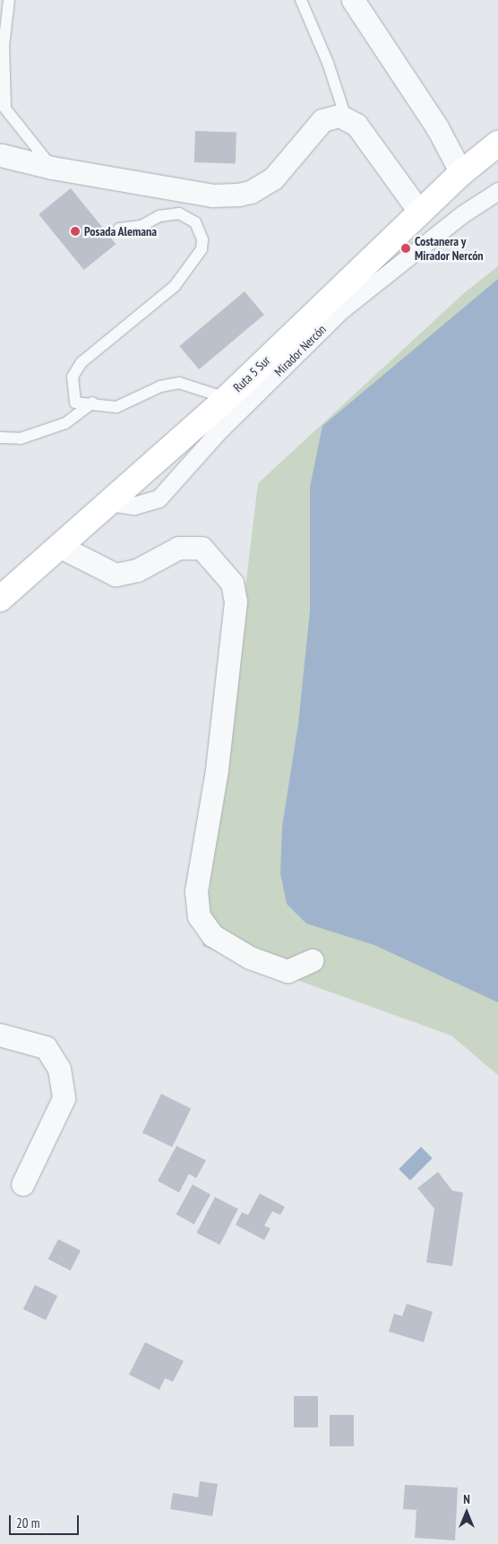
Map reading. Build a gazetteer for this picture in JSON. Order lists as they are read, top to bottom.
{
  "streets": {
    "highway": ["Ruta 5 Sur"],
    "street": ["Mirador Nercón"]
  },
  "crossings": [
    ["Mirador Nercón", "Ruta 5 Sur"]
  ],
  "places": ["Posada Alemana", "Costanera y Mirador Nercón"],
  "scale_bar": "20 m",
  "north": "top"
}
